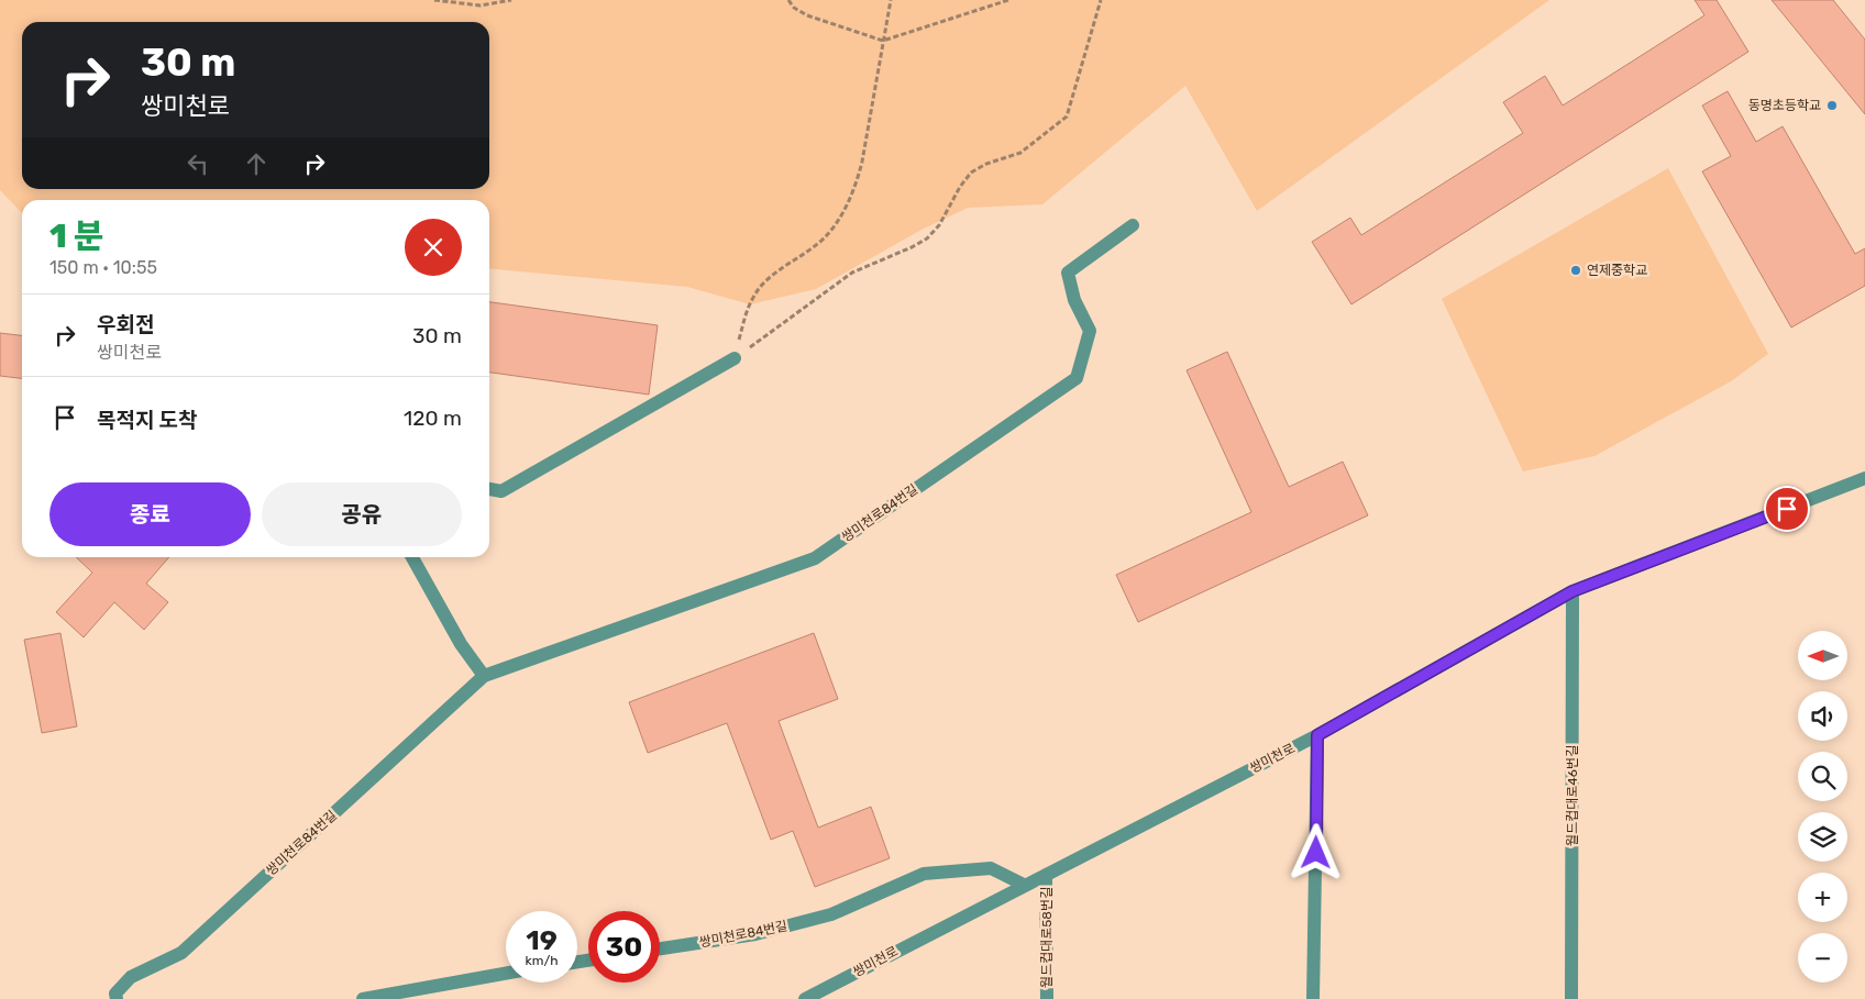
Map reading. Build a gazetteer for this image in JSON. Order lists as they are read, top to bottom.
{
  "streets": {
    "street": [
      "쌍미천로84번길",
      "쌍미천로",
      "월드컵대로46번길",
      "월드컵대로58번길"
    ]
  },
  "crossings": [
    ["쌍미천로84번길", "쌍미천로"],
    ["쌍미천로", "월드컵대로46번길"],
    ["쌍미천로", "월드컵대로58번길"]
  ],
  "places": ["동명초등학교", "연제중학교"],
  "north": "left",
  "page": {
    "turn": ["30 m", "쌍미천로"],
    "heading": ["1 분", "150 m · 10:55"],
    "list": [
      {
        "name": "우회전",
        "note": "쌍미천로",
        "value": "30 m"
      },
      {
        "name": "목적지 도착",
        "value": "120 m"
      }
    ],
    "buttons": ["종료", "공유"],
    "map_buttons": ["+", "−"],
    "speed": "19 km/h",
    "limit": "30"
  }
}
